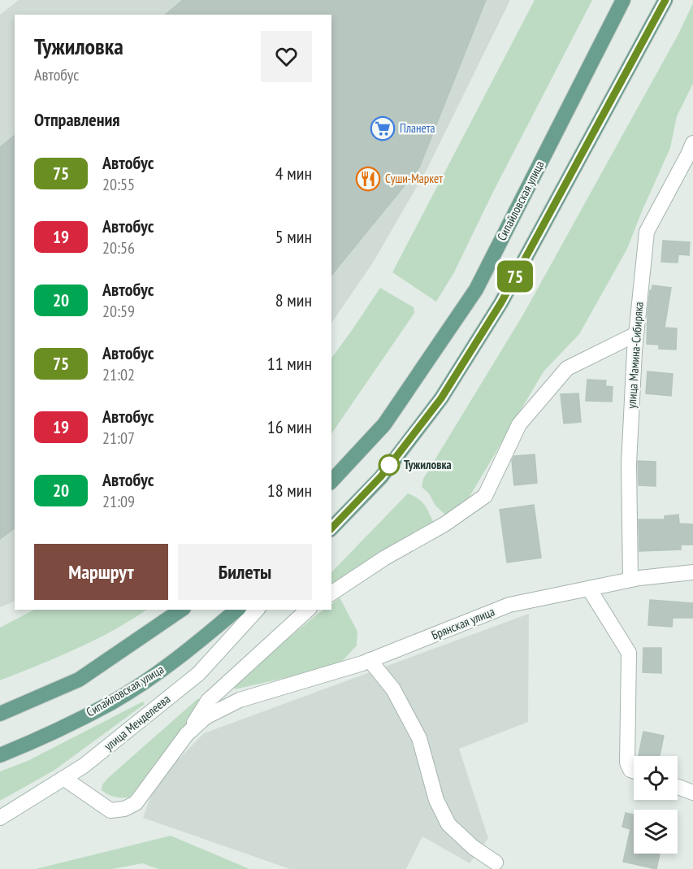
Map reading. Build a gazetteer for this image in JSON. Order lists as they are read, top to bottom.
{
  "streets": {
    "main road": ["Сипайловская улица"],
    "street": ["улица Мамина-Сибиряка", "Брянская улица", "улица Менделеева"]
  },
  "crossings": [
    ["улица Мамина-Сибиряка", "Брянская улица"]
  ],
  "places": {
    "supermarket": ["Планета"],
    "restaurant": ["Суши-Маркет"],
    "other": ["Тужиловка"]
  },
  "lines": ["bus line 75"],
  "page": {
    "on_map": "75",
    "heading": [
      ["Тужиловка", "Автобус"],
      "Отправления"
    ],
    "list": [
      {
        "mark": "75",
        "name": "Автобус",
        "note": "20:55",
        "value": "4 мин"
      },
      {
        "mark": "19",
        "name": "Автобус",
        "note": "20:56",
        "value": "5 мин"
      },
      {
        "mark": "20",
        "name": "Автобус",
        "note": "20:59",
        "value": "8 мин"
      },
      {
        "mark": "75",
        "name": "Автобус",
        "note": "21:02",
        "value": "11 мин"
      },
      {
        "mark": "19",
        "name": "Автобус",
        "note": "21:07",
        "value": "16 мин"
      },
      {
        "mark": "20",
        "name": "Автобус",
        "note": "21:09",
        "value": "18 мин"
      }
    ],
    "buttons": ["Маршрут", "Билеты"]
  }
}
